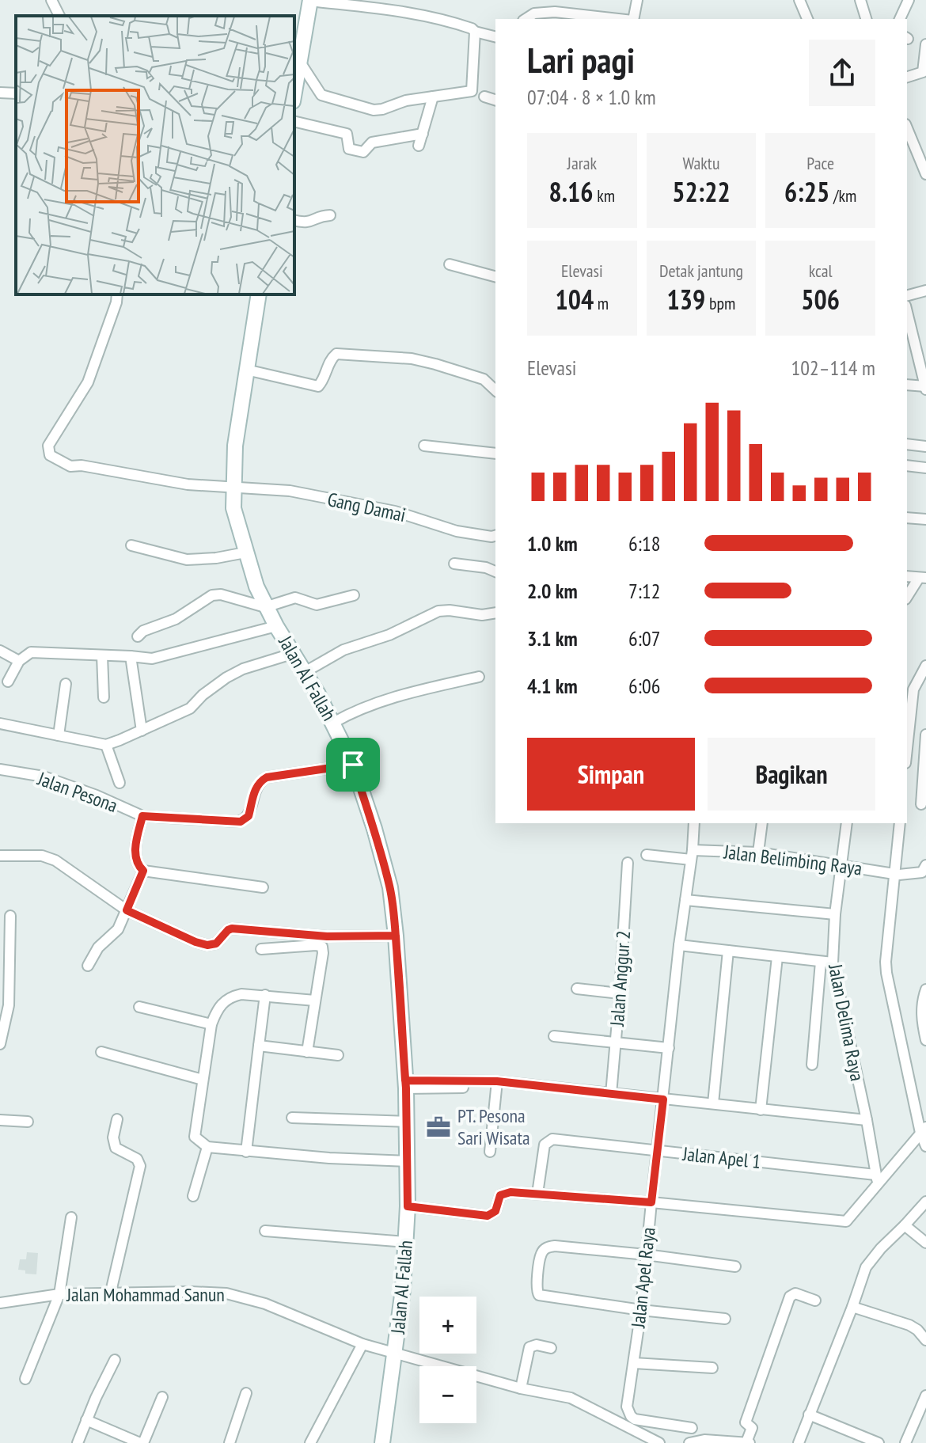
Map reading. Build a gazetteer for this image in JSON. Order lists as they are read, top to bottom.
{
  "streets": {
    "street": [
      "Gang Damai",
      "Jalan Al Fallah",
      "Jalan Pesona",
      "Jalan Belimbing Raya",
      "Jalan Anggur 2",
      "Jalan Delima Raya",
      "Jalan Apel 1",
      "Jalan Apel Raya",
      "Jalan Mohammad Sanun"
    ]
  },
  "crossings": [
    ["Gang Damai", "Jalan Al Fallah"],
    ["Jalan Al Fallah", "Jalan Pesona"],
    ["Jalan Al Fallah", "Jalan Mohammad Sanun"],
    ["Jalan Belimbing Raya", "Jalan Delima Raya"],
    ["Jalan Belimbing Raya", "Jalan Apel Raya"],
    ["Jalan Delima Raya", "Jalan Apel 1"],
    ["Jalan Apel 1", "Jalan Apel Raya"]
  ],
  "places": {
    "office": ["PT. Pesona Sari Wisata"]
  },
  "page": {
    "heading": ["Lari pagi", "07:04 · 8 × 1.0 km"],
    "stats": [
      ["Jarak", "8.16 km"],
      ["Waktu", "52:22"],
      ["Pace", "6:25 /km"],
      ["Elevasi", "104 m"],
      ["Detak jantung", "139 bpm"],
      ["kcal", "506"]
    ],
    "chart": ["Elevasi", "102–114 m"],
    "list": [
      {
        "name": "1.0 km",
        "note": "6:18"
      },
      {
        "name": "2.0 km",
        "note": "7:12"
      },
      {
        "name": "3.1 km",
        "note": "6:07"
      },
      {
        "name": "4.1 km",
        "note": "6:06"
      }
    ],
    "buttons": ["Simpan", "Bagikan"],
    "map_buttons": ["+", "−"]
  }
}
